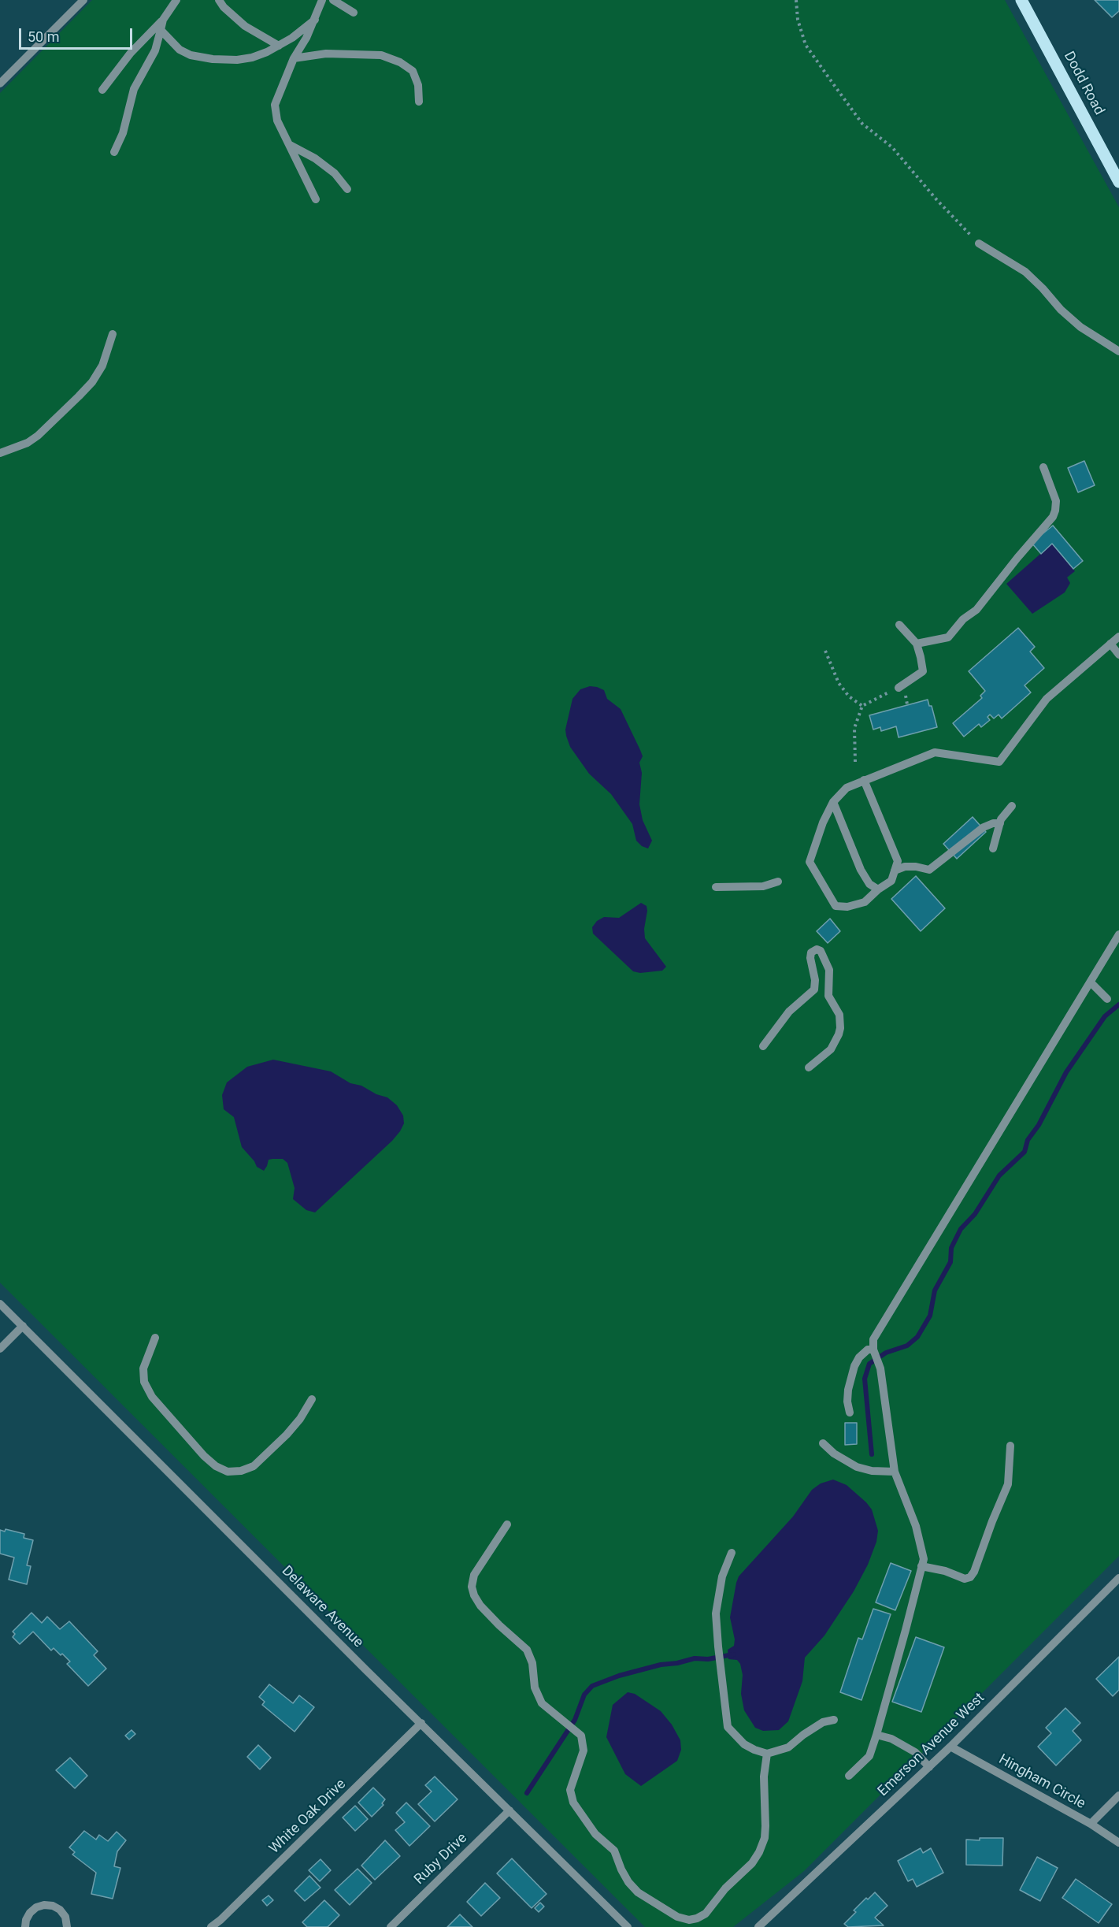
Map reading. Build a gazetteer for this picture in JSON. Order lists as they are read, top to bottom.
{
  "streets": {
    "main road": ["Dodd Road"],
    "street": [
      "Delaware Avenue",
      "Emerson Avenue West",
      "Hingham Circle",
      "White Oak Drive",
      "Ruby Drive"
    ]
  },
  "crossings": [
    ["Delaware Avenue", "White Oak Drive"],
    ["Delaware Avenue", "Ruby Drive"],
    ["Emerson Avenue West", "Hingham Circle"]
  ],
  "scale_bar": "50 m"
}
